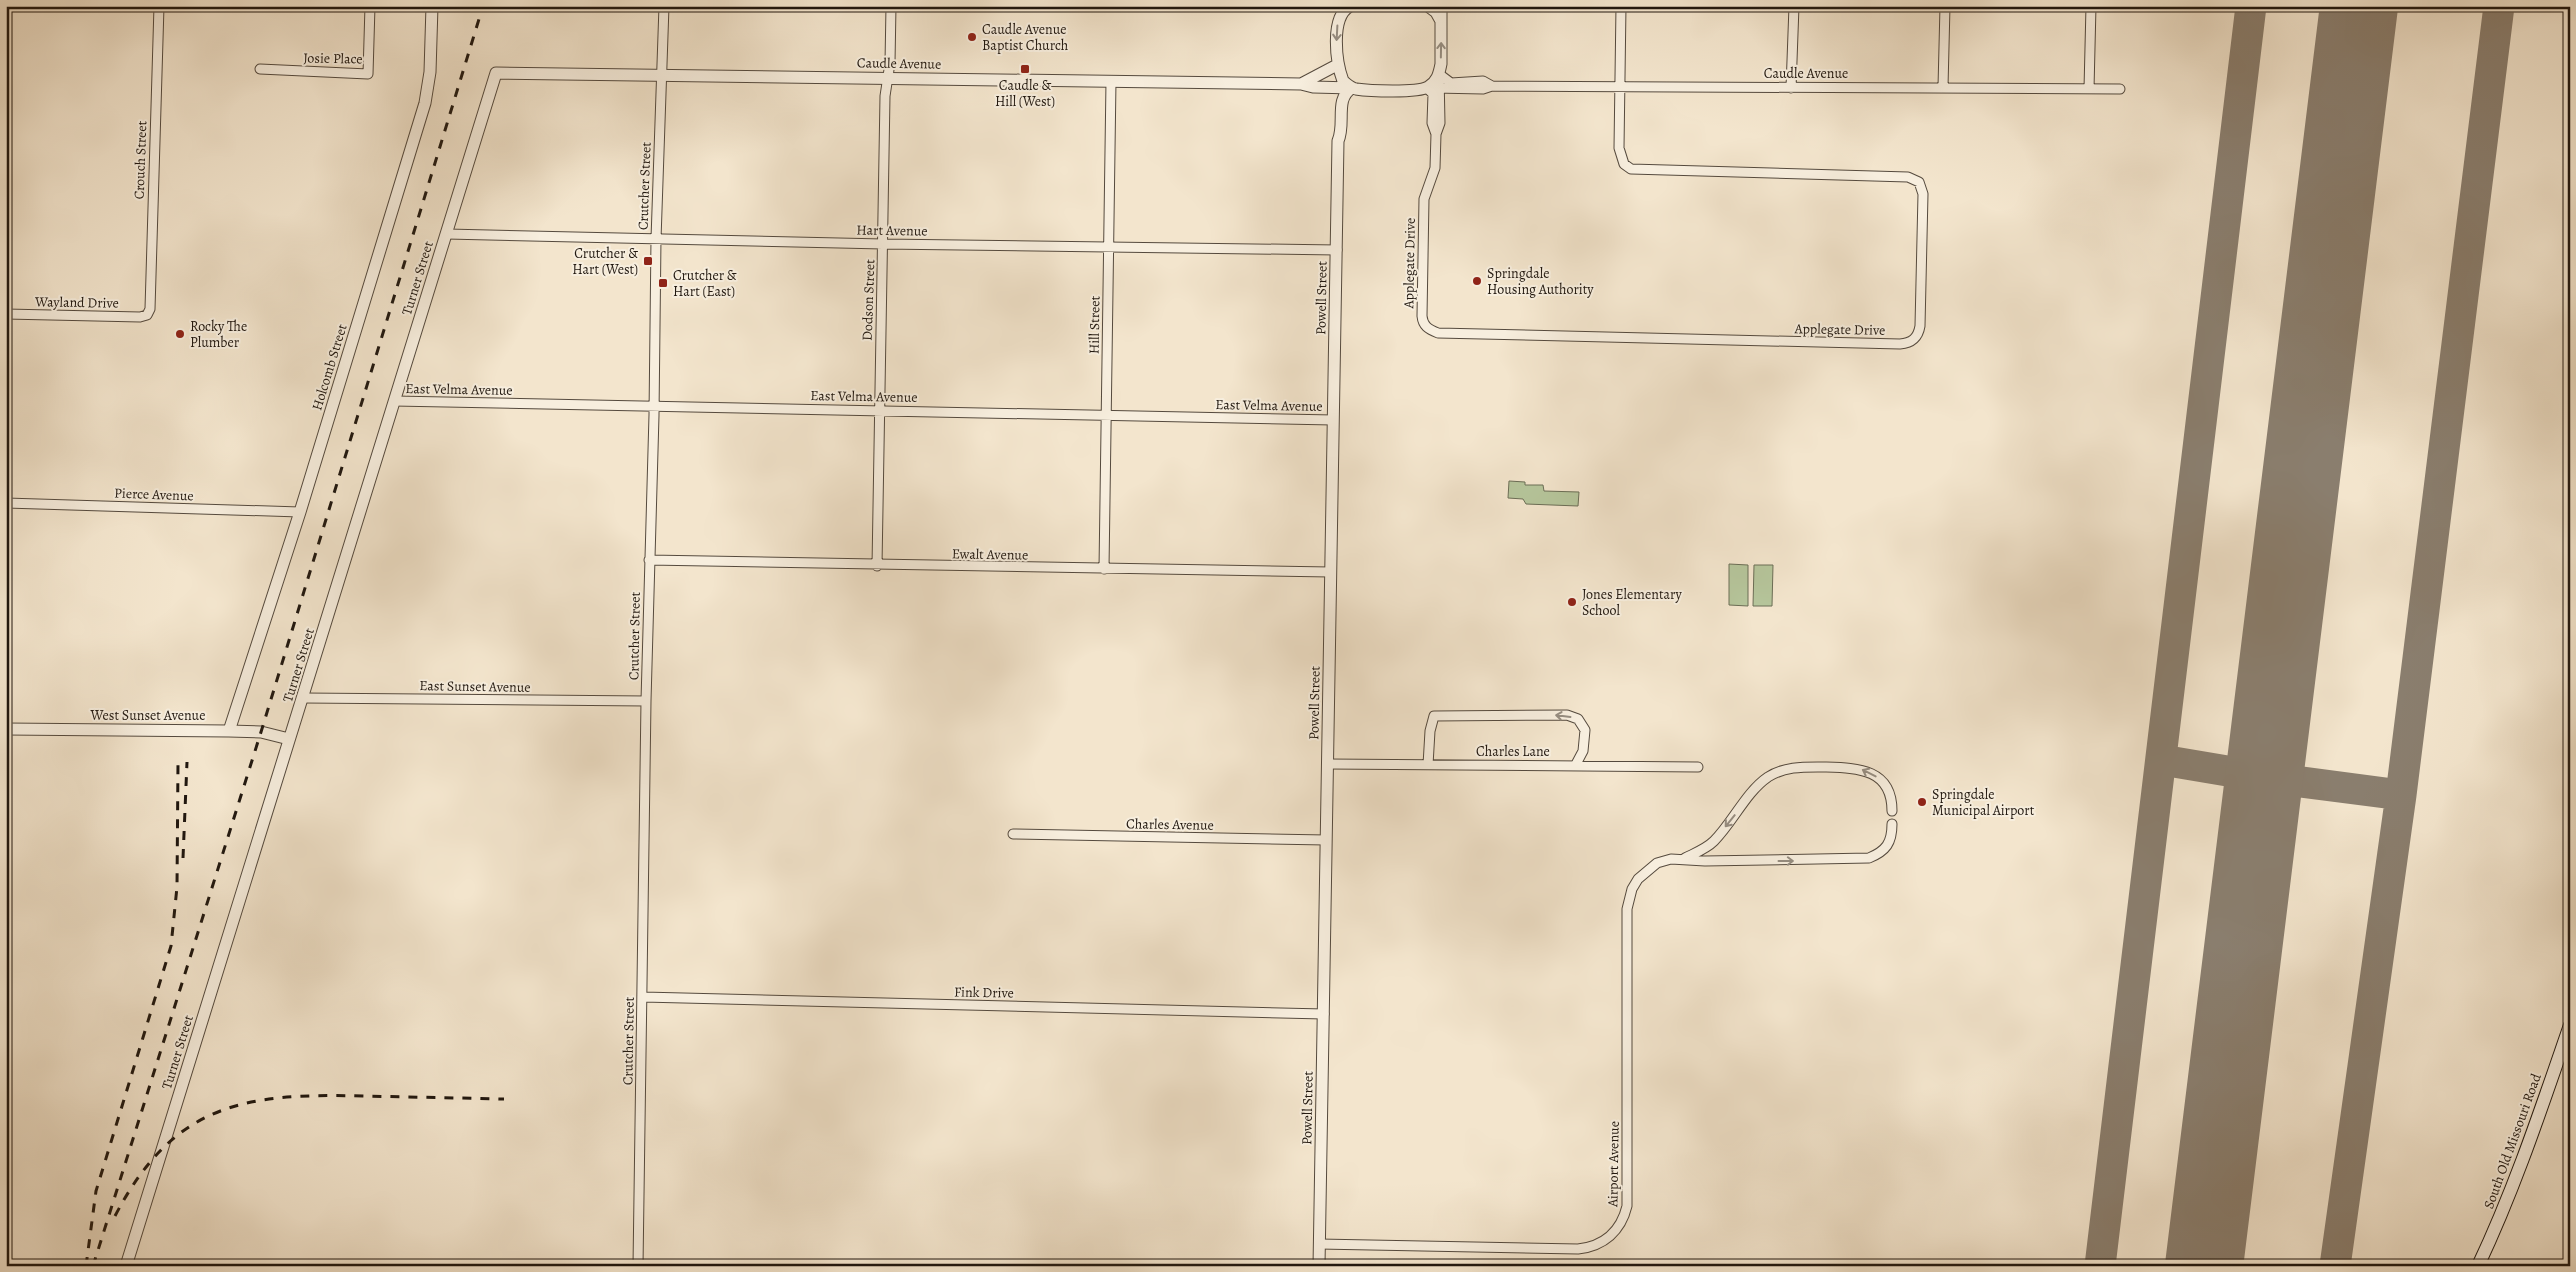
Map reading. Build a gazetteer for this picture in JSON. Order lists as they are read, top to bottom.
{
  "streets": {
    "main road": ["South Old Missouri Road"],
    "street": [
      "Josie Place",
      "Caudle Avenue",
      "Crouch Street",
      "Crutcher Street",
      "Hart Avenue",
      "Applegate Drive",
      "Turner Street",
      "Powell Street",
      "Dodson Street",
      "Wayland Drive",
      "Hill Street",
      "Holcomb Street",
      "East Velma Avenue",
      "Pierce Avenue",
      "Ewalt Avenue",
      "East Sunset Avenue",
      "West Sunset Avenue",
      "Charles Lane",
      "Charles Avenue",
      "Fink Drive",
      "Airport Avenue"
    ]
  },
  "crossings": [
    ["Caudle Avenue", "Crutcher Street"],
    ["Caudle Avenue", "Applegate Drive"],
    ["Caudle Avenue", "Turner Street"],
    ["Caudle Avenue", "Powell Street"],
    ["Caudle Avenue", "Dodson Street"],
    ["Caudle Avenue", "Hill Street"],
    ["Crouch Street", "Wayland Drive"],
    ["Crutcher Street", "Hart Avenue"],
    ["Crutcher Street", "East Velma Avenue"],
    ["Crutcher Street", "Ewalt Avenue"],
    ["Crutcher Street", "East Sunset Avenue"],
    ["Crutcher Street", "Fink Drive"],
    ["Hart Avenue", "Turner Street"],
    ["Hart Avenue", "Powell Street"],
    ["Hart Avenue", "Dodson Street"],
    ["Hart Avenue", "Hill Street"],
    ["Turner Street", "East Velma Avenue"],
    ["Turner Street", "East Sunset Avenue"],
    ["Turner Street", "West Sunset Avenue"],
    ["Powell Street", "East Velma Avenue"],
    ["Powell Street", "Ewalt Avenue"],
    ["Powell Street", "Charles Lane"],
    ["Powell Street", "Charles Avenue"],
    ["Powell Street", "Fink Drive"],
    ["Powell Street", "Airport Avenue"],
    ["Dodson Street", "East Velma Avenue"],
    ["Dodson Street", "Ewalt Avenue"],
    ["Hill Street", "East Velma Avenue"],
    ["Hill Street", "Ewalt Avenue"],
    ["Holcomb Street", "Pierce Avenue"],
    ["Holcomb Street", "West Sunset Avenue"]
  ],
  "places": {
    "other": [
      "Caudle Avenue Baptist Church",
      "Springdale Housing Authority",
      "Rocky The Plumber",
      "Jones Elementary School",
      "Springdale Municipal Airport"
    ],
    "transit": ["Caudle & Hill (West)", "Crutcher & Hart (West)", "Crutcher & Hart (East)"]
  }
}
